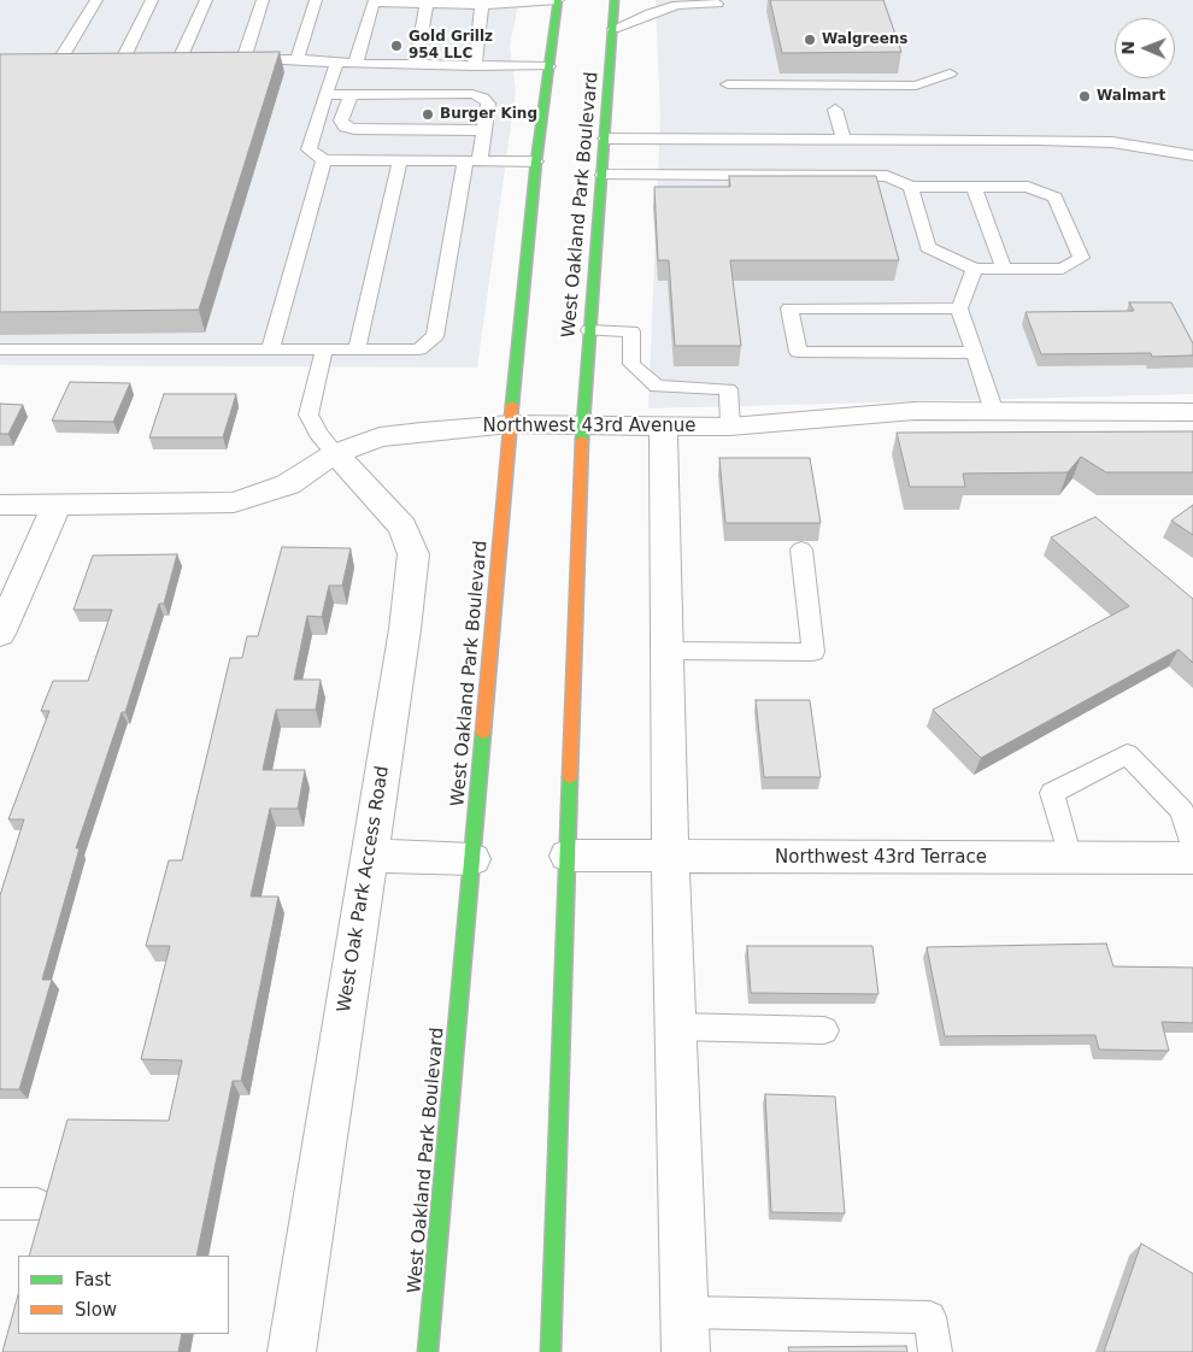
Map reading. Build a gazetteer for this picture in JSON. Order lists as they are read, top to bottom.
{
  "streets": {
    "main road": ["West Oakland Park Boulevard"],
    "street": ["Northwest 43rd Avenue", "Northwest 43rd Terrace", "West Oak Park Access Road"]
  },
  "crossings": [
    ["West Oakland Park Boulevard", "Northwest 43rd Avenue"],
    ["West Oakland Park Boulevard", "Northwest 43rd Terrace"],
    ["Northwest 43rd Avenue", "West Oak Park Access Road"]
  ],
  "places": [
    "Walgreens",
    "Gold Grillz 954 LLC",
    "Walmart",
    "Burger King"
  ],
  "legend": ["Fast", "Slow"],
  "north": "left"
}
